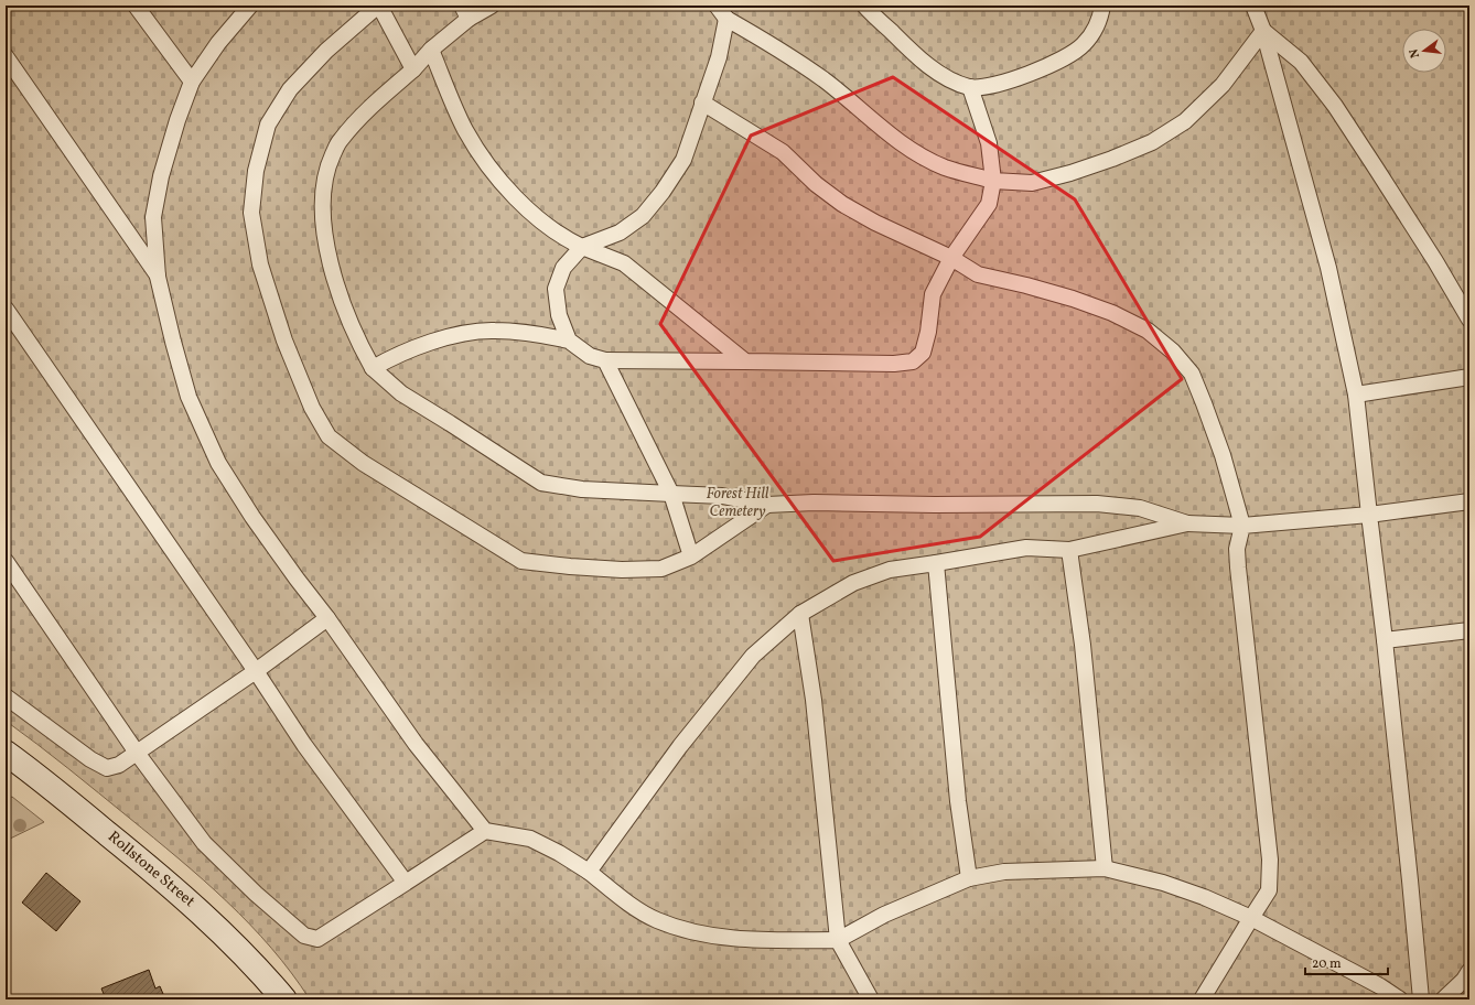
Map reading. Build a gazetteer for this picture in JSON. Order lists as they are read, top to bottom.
{
  "streets": {
    "main road": ["Rollstone Street"]
  },
  "parks": ["Forest Hill Cemetery"],
  "scale_bar": "20 m",
  "north": "left"
}
